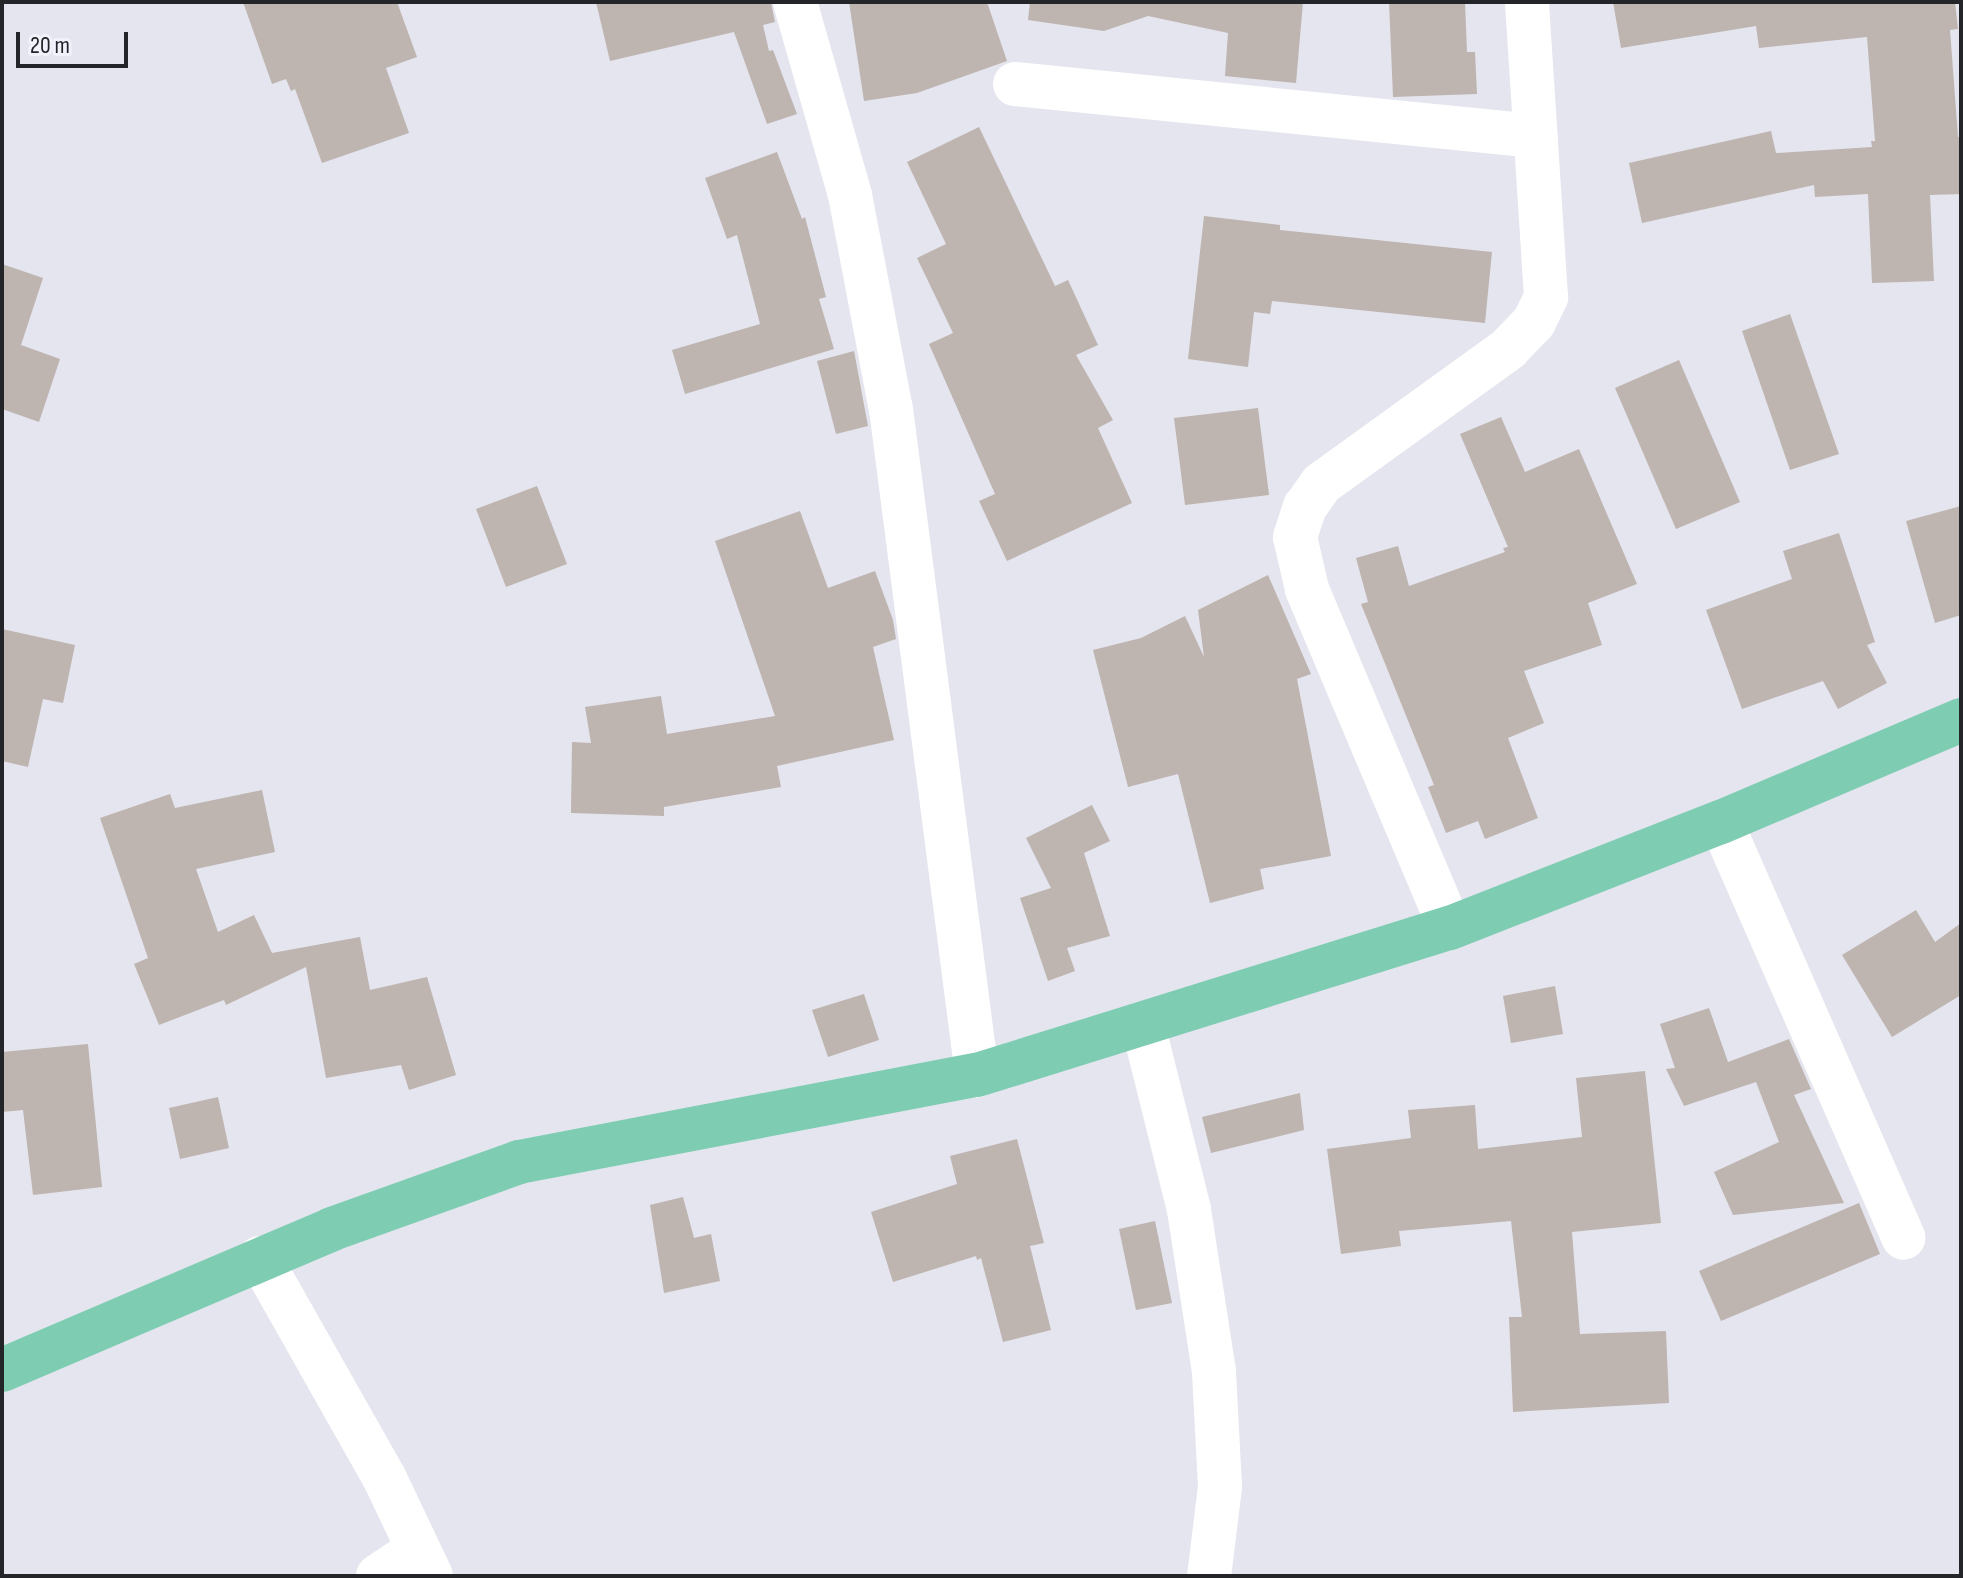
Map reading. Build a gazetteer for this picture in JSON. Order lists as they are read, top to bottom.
{
  "scale_bar": "20 m"
}
